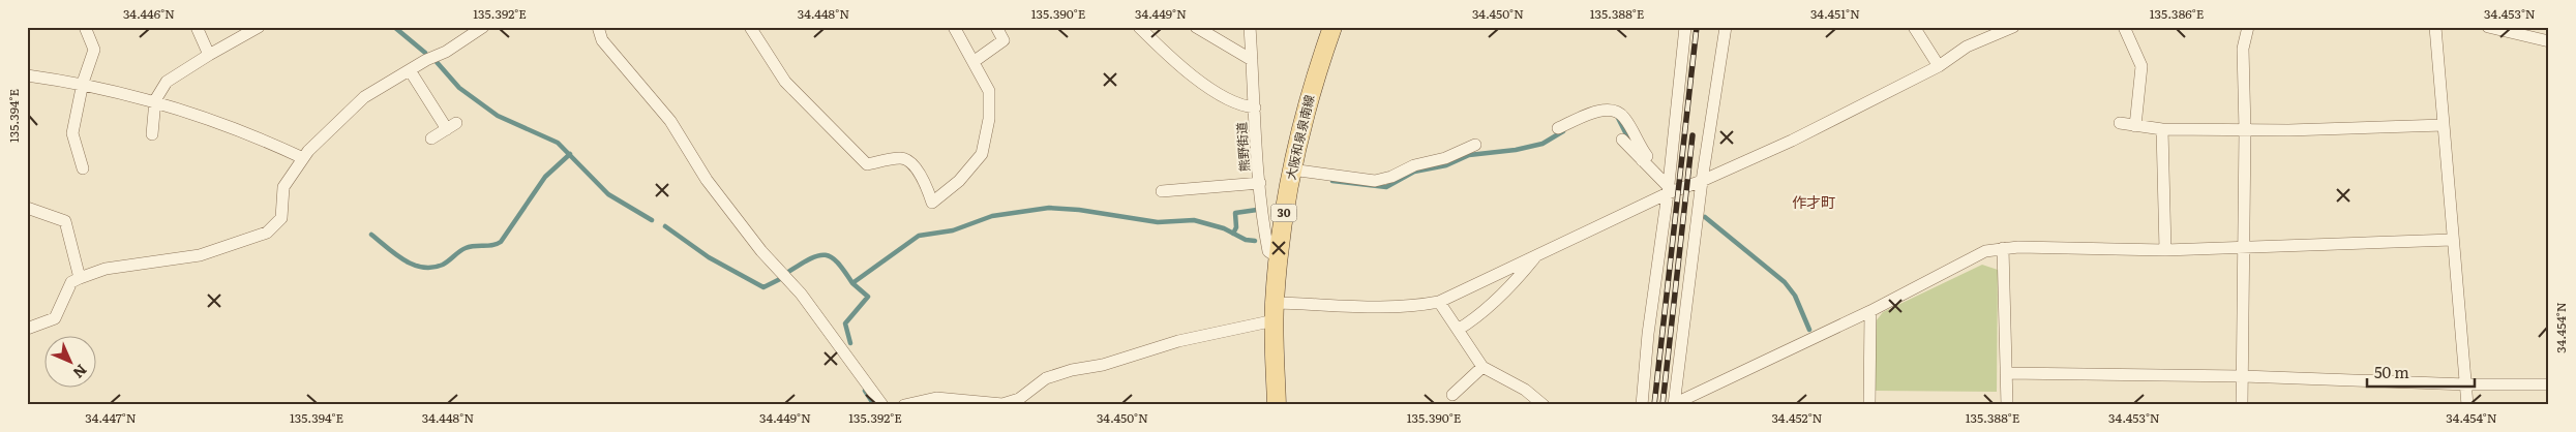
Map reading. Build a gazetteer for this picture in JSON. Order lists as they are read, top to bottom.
{
  "streets": {
    "main road": ["大阪和泉泉南線", "30"],
    "street": ["熊野街道"]
  },
  "crossings": [
    ["大阪和泉泉南線", "熊野街道"]
  ],
  "districts": ["作才町"],
  "scale_bar": "50 m",
  "north": "bottom right",
  "coordinates": [
    "34.446°N",
    "135.392°E",
    "34.448°N",
    "135.390°E",
    "34.449°N",
    "34.450°N",
    "135.388°E",
    "34.451°N",
    "135.386°E",
    "34.453°N",
    "135.394°E",
    "34.454°N",
    "34.447°N",
    "34.452°N"
  ]
}
